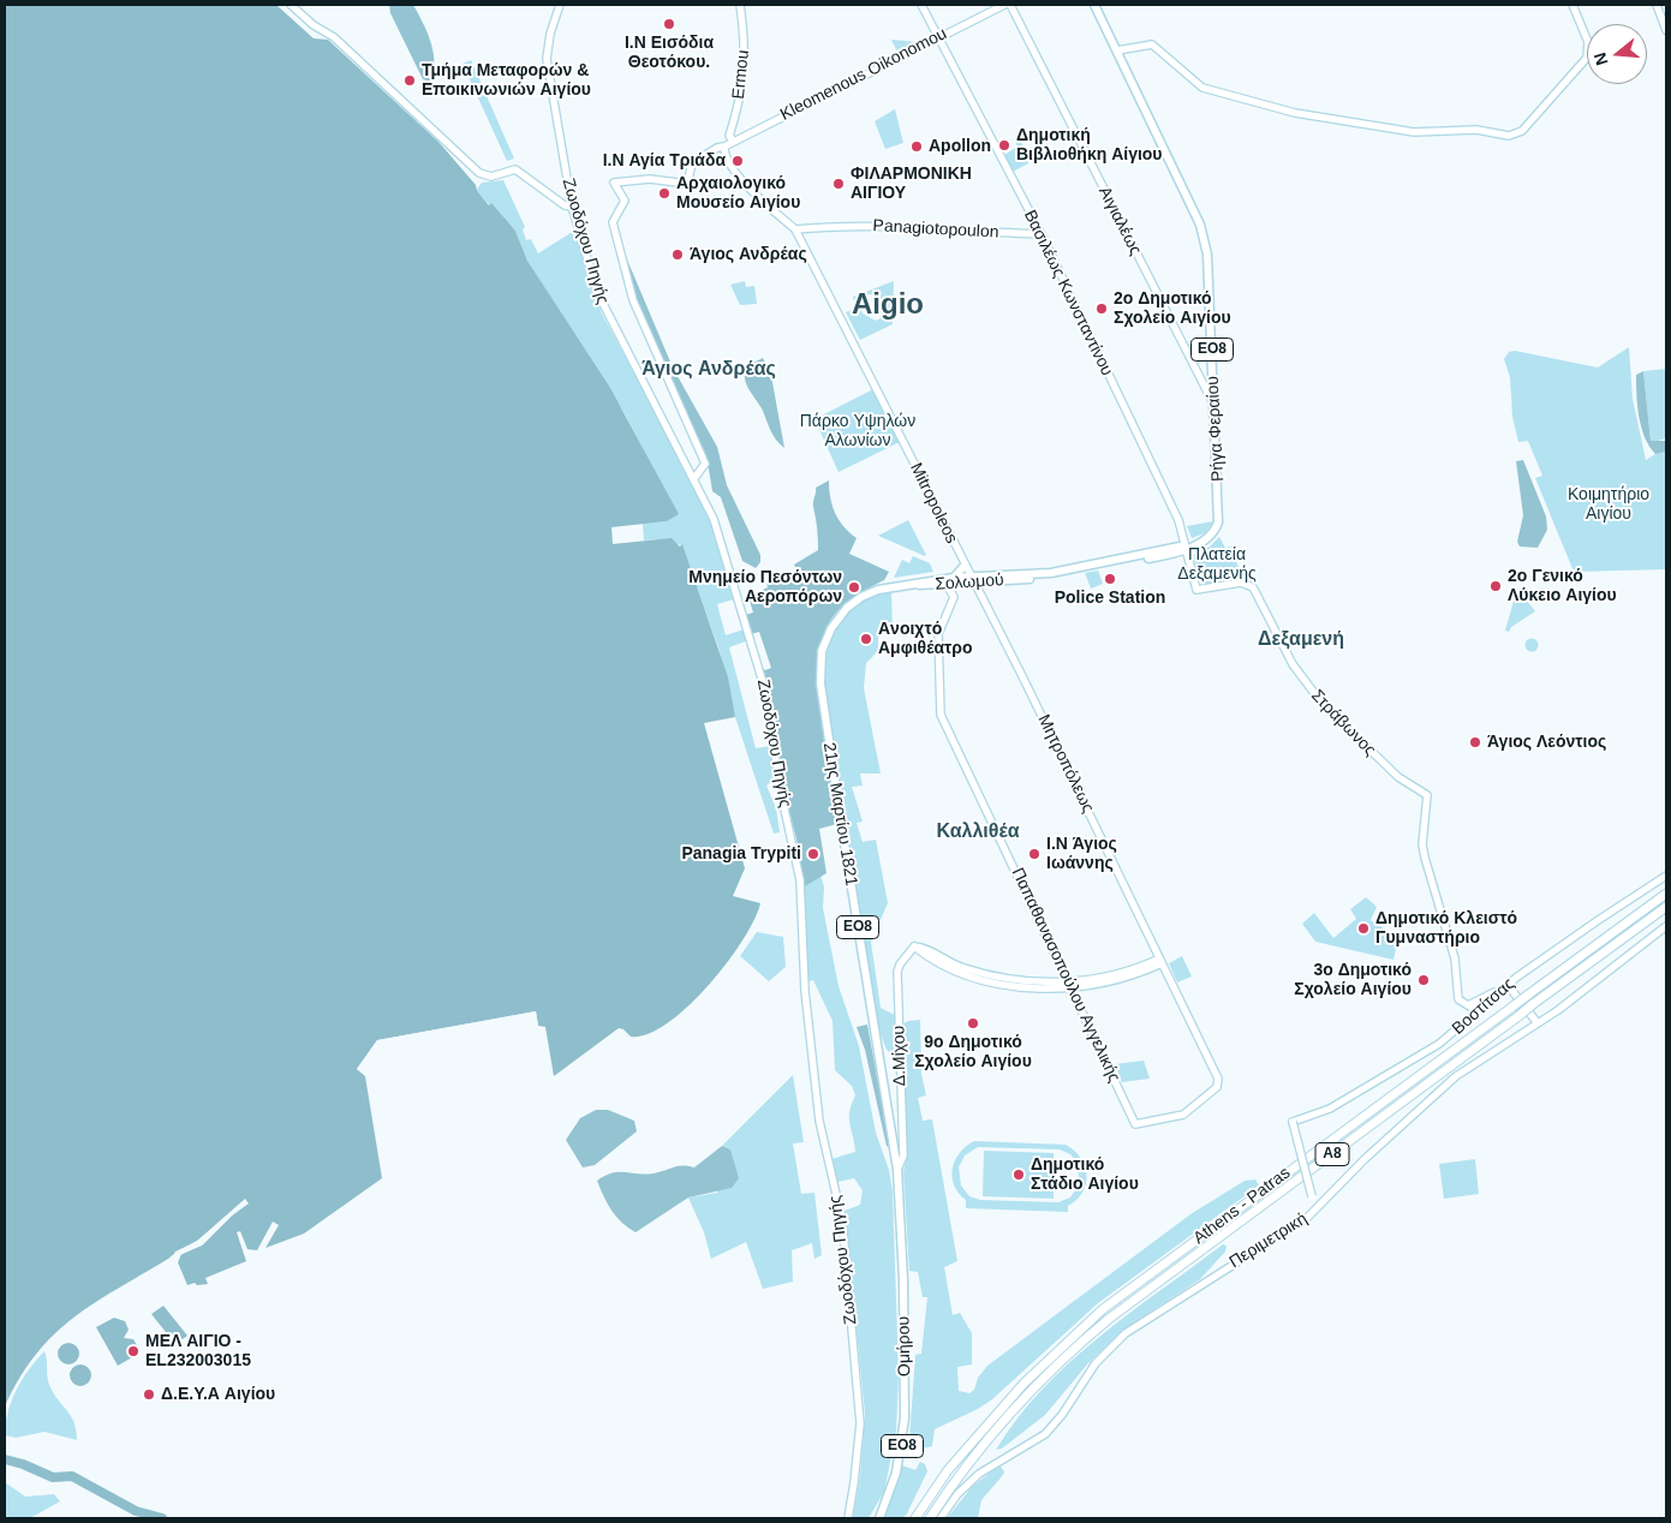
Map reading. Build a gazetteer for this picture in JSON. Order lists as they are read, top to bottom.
{
  "streets": {
    "highway": ["Α8", "Athens - Patras"],
    "main road": [
      "ΕΟ8",
      "Ρήγα Φεραίου",
      "Σολωμού",
      "21ης Μαρτίου 1821",
      "Ομήρου"
    ],
    "street": [
      "Ermou",
      "Kleomenous Oikonomou",
      "Αιγιαλέως",
      "Panagiotopoulon",
      "Ζωοδόχου Πηγής",
      "Βασιλέως Κωνσταντίνου",
      "Mitropoleos",
      "Στράβωνος",
      "Μητροπόλεως",
      "Παπαθανασοπούλου Αγγελικής",
      "Βοστίτσας",
      "Δ.Μίχου",
      "Περιμετρική"
    ]
  },
  "crossings": [
    ["Ermou", "Kleomenous Oikonomou"],
    ["Kleomenous Oikonomou", "Ζωοδόχου Πηγής"],
    ["Kleomenous Oikonomou", "Βασιλέως Κωνσταντίνου"],
    ["Αιγιαλέως", "Ρήγα Φεραίου"],
    ["Panagiotopoulon", "Βασιλέως Κωνσταντίνου"],
    ["Panagiotopoulon", "Mitropoleos"],
    ["Βασιλέως Κωνσταντίνου", "Σολωμού"],
    ["Βασιλέως Κωνσταντίνου", "Στράβωνος"],
    ["Ρήγα Φεραίου", "Σολωμού"],
    ["Mitropoleos", "Μητροπόλεως"],
    ["Σολωμού", "Μητροπόλεως"],
    ["Σολωμού", "21ης Μαρτίου 1821"],
    ["Σολωμού", "Παπαθανασοπούλου Αγγελικής"],
    ["Μητροπόλεως", "Παπαθανασοπούλου Αγγελικής"],
    ["21ης Μαρτίου 1821", "Δ.Μίχου"],
    ["21ης Μαρτίου 1821", "Ομήρου"],
    ["Παπαθανασοπούλου Αγγελικής", "Δ.Μίχου"],
    ["Βοστίτσας", "Περιμετρική"],
    ["Δ.Μίχου", "Ομήρου"]
  ],
  "districts": [
    "Aigio",
    "Άγιος Ανδρέας",
    "Δεξαμενή",
    "Καλλιθέα"
  ],
  "parks": ["Πάρκο Υψηλών Αλωνίων", "Κοιμητήριο Αιγίου", "Πλατεία Δεξαμενής"],
  "places": [
    "Ι.Ν Εισόδια Θεοτόκου.",
    "Τμήμα Μεταφορών & Εποικινωνιών Αιγίου",
    "Δημοτική Βιβλιοθήκη Αίγιου",
    "Apollon",
    "Ι.Ν Αγία Τριάδα",
    "ΦΙΛΑΡΜΟΝΙΚΗ ΑΙΓΙΟΥ",
    "Αρχαιολογικό Μουσείο Αιγίου",
    "Άγιος Ανδρέας",
    "2ο Δημοτικό Σχολείο Αιγίου",
    "Police Station",
    "2ο Γενικό Λύκειο Αιγίου",
    "Μνημείο Πεσόντων Αεροπόρων",
    "Aνοιχτό Aμφιθέατρο",
    "Άγιος Λεόντιος",
    "Panagia Trypiti",
    "Ι.Ν Άγιος Ιωάννης",
    "Δημοτικό Κλειστό Γυμναστήριο",
    "3ο Δημοτικό Σχολείο Αιγίου",
    "9ο Δημοτικό Σχολείο Αιγίου",
    "Δημοτικό Στάδιο Αιγίου",
    "ΜΕΛ ΑΙΓΙΟ - EL232003015",
    "Δ.Ε.Υ.Α Αιγίου"
  ],
  "north": "left"
}
